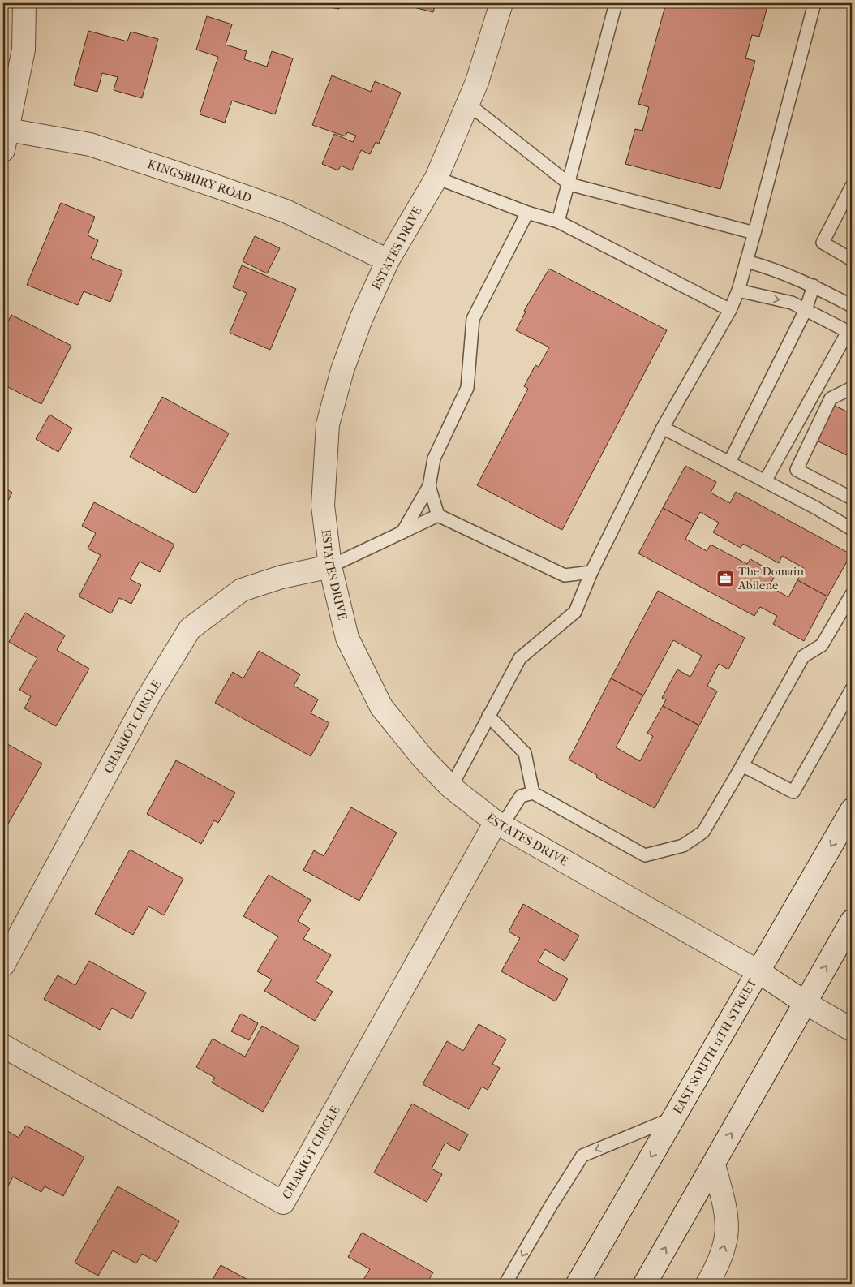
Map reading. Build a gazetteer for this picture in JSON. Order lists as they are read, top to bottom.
{
  "streets": {
    "street": [
      "KINGSBURY ROAD",
      "ESTATES DRIVE",
      "CHARIOT CIRCLE",
      "EAST SOUTH 11TH STREET"
    ]
  },
  "crossings": [
    ["KINGSBURY ROAD", "ESTATES DRIVE"],
    ["ESTATES DRIVE", "CHARIOT CIRCLE"],
    ["ESTATES DRIVE", "EAST SOUTH 11TH STREET"]
  ],
  "places": {
    "office": ["The Domain Abilene"]
  }
}
